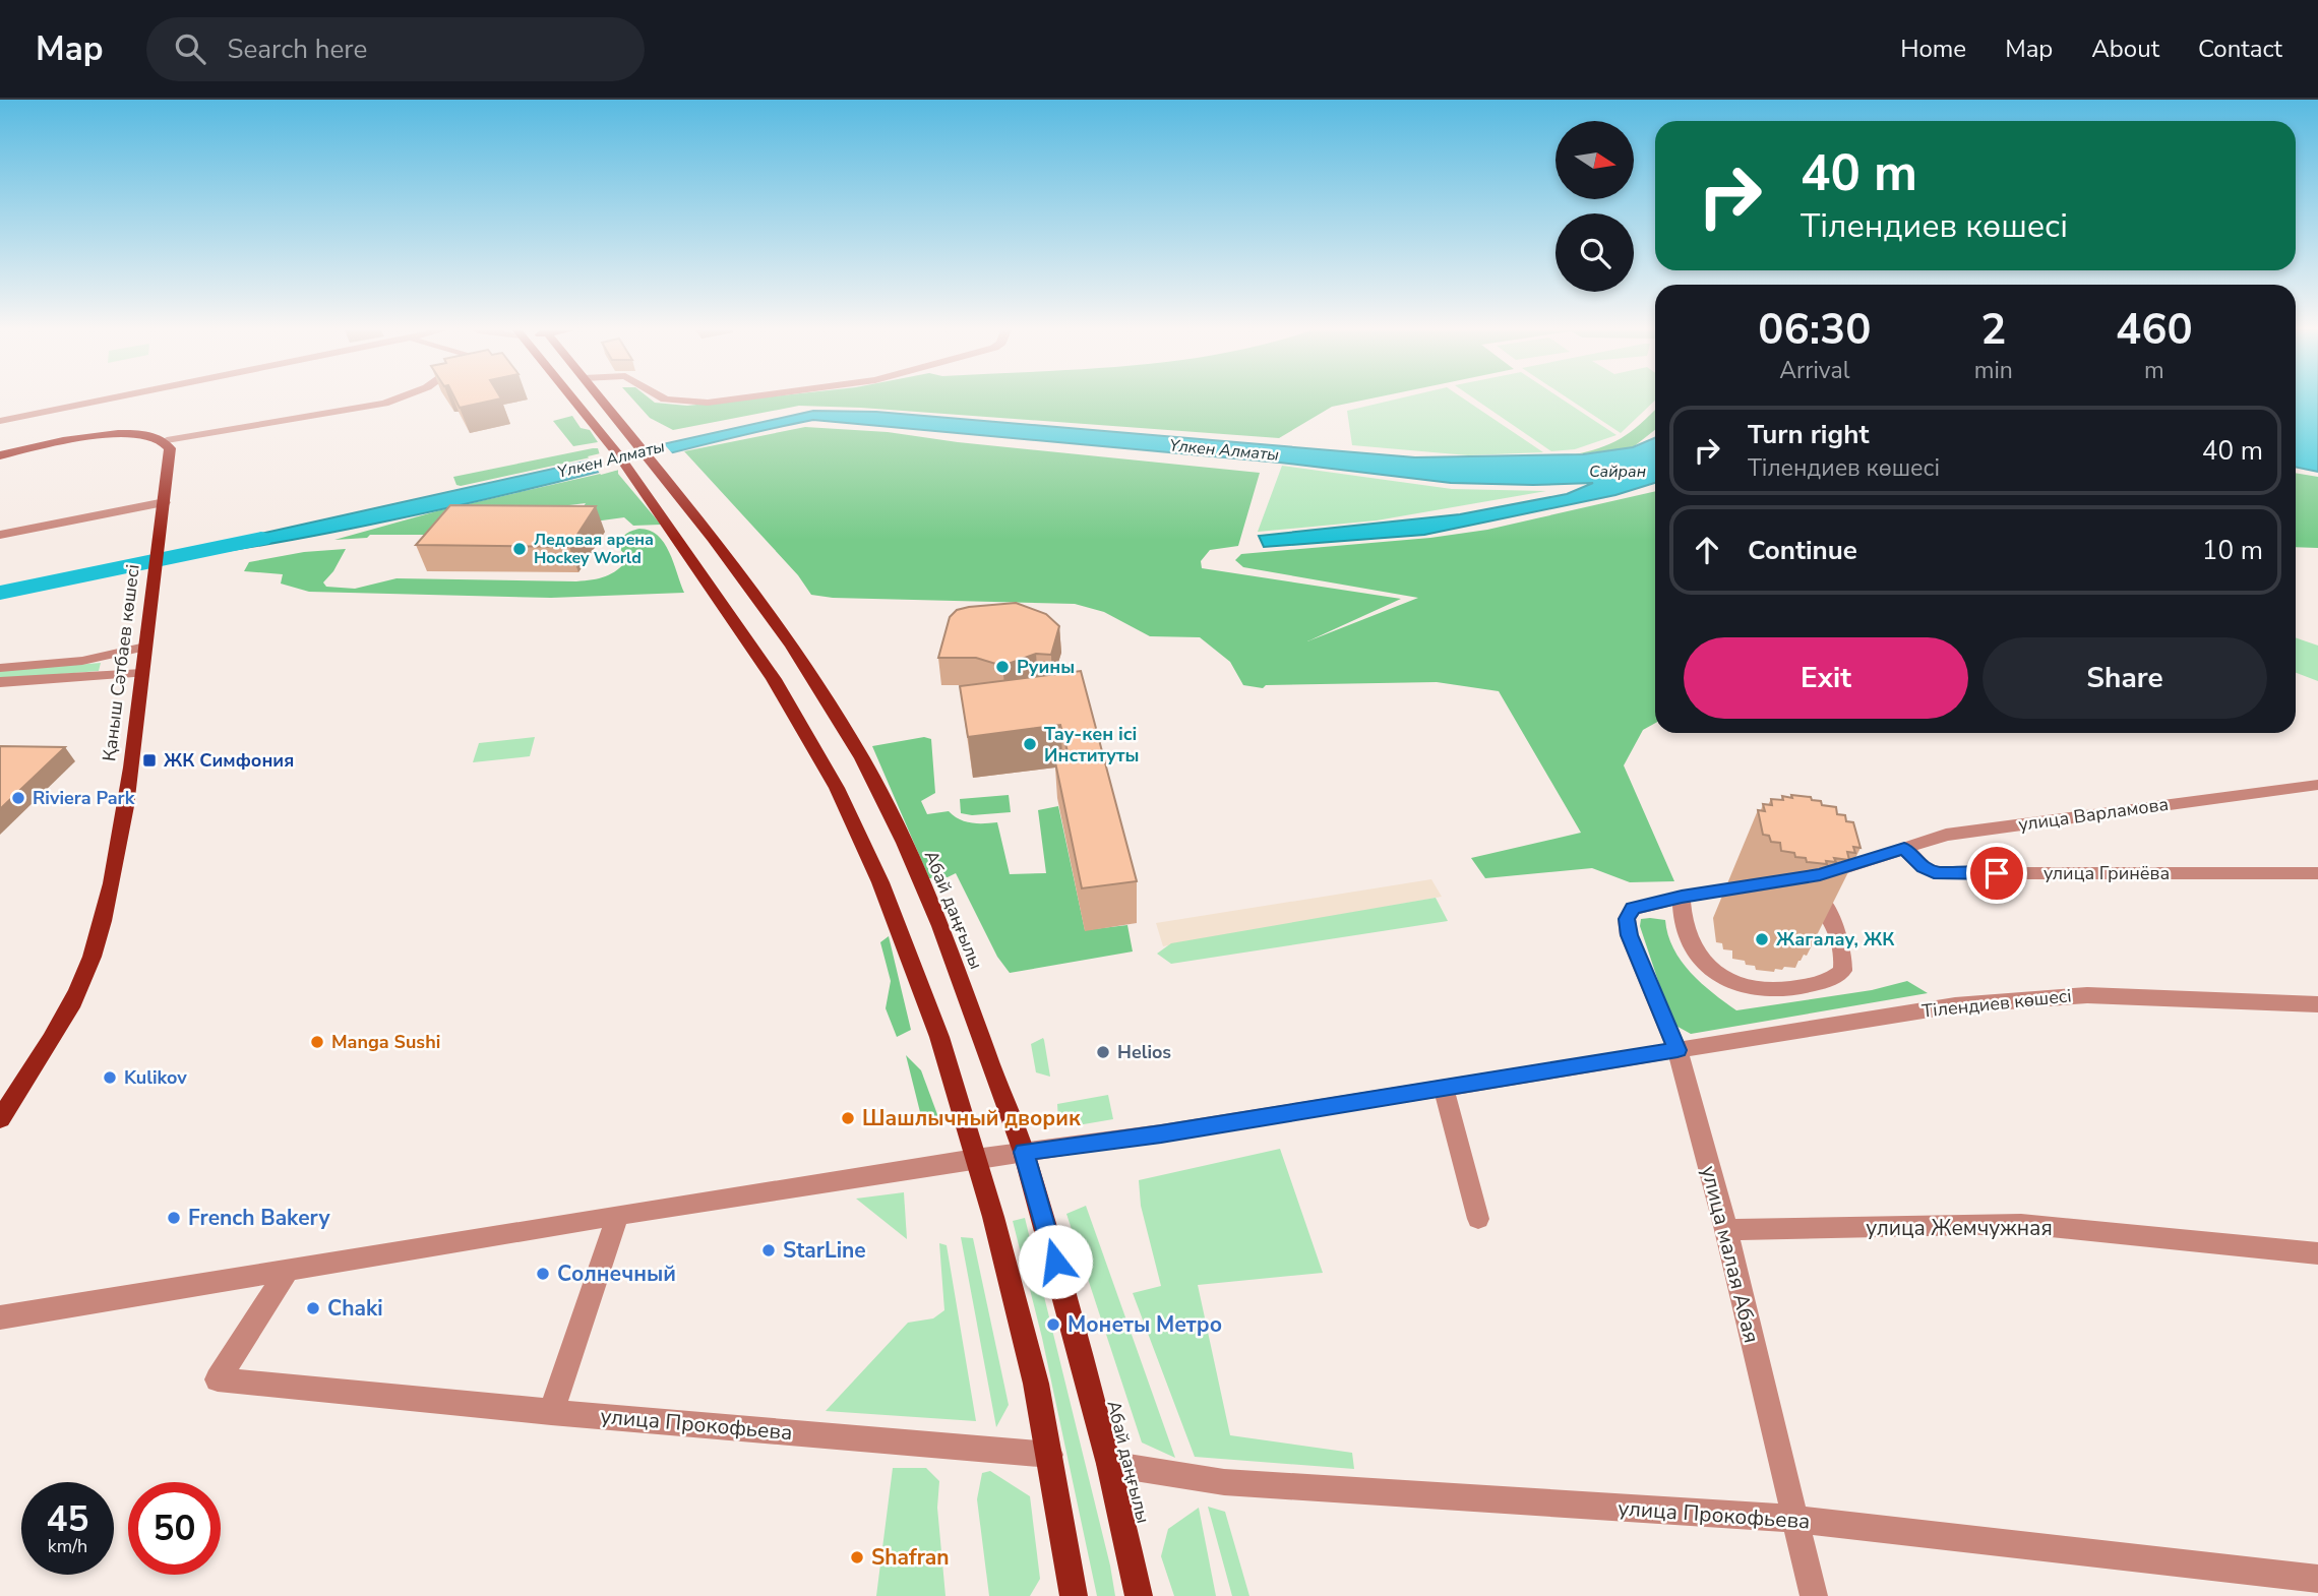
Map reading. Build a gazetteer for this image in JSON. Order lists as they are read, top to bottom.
{
  "streets": {
    "main road": ["Қаныш Сәтбаев көшесі", "Абай даңғылы"],
    "street": [
      "улица Варламова",
      "улица Гринёва",
      "Тілендиев көшесі",
      "улица Жемчужная",
      "улица малая Абая",
      "улица Прокофьева"
    ]
  },
  "crossings": [
    ["улица Варламова", "улица Гринёва"],
    ["улица Варламова", "улица малая Абая"],
    ["Абай даңғылы", "Тілендиев көшесі"],
    ["Абай даңғылы", "улица Прокофьева"],
    ["Тілендиев көшесі", "улица малая Абая"],
    ["улица Жемчужная", "улица малая Абая"],
    ["улица малая Абая", "улица Прокофьева"]
  ],
  "water": ["Үлкен Алматы", "Сайран"],
  "places": {
    "other": [
      "Ледовая арена Hockey World",
      "Руины",
      "Тау-кен ісі Институты",
      "Riviera Park",
      "Жагалау, ЖК",
      "Manga Sushi",
      "Helios",
      "Kulikov",
      "Шашлычный дворик",
      "French Bakery",
      "StarLine",
      "Солнечный",
      "Chaki",
      "Монеты Метро",
      "Shafran"
    ],
    "transit": ["ЖК Симфония"]
  },
  "north": "right",
  "page": {
    "header": "Map",
    "search": "Search here",
    "nav": [
      "Home",
      "Map",
      "About",
      "Contact"
    ],
    "turn": ["40 m", "Тілендиев көшесі"],
    "eta": [
      "06:30",
      "Arrival",
      "2",
      "min",
      "460",
      "m"
    ],
    "list": [
      {
        "name": "Turn right",
        "note": "Тілендиев көшесі",
        "value": "40 m"
      },
      {
        "name": "Continue",
        "value": "10 m"
      }
    ],
    "buttons": ["Exit", "Share"],
    "speed": "45 km/h",
    "limit": "50"
  }
}
